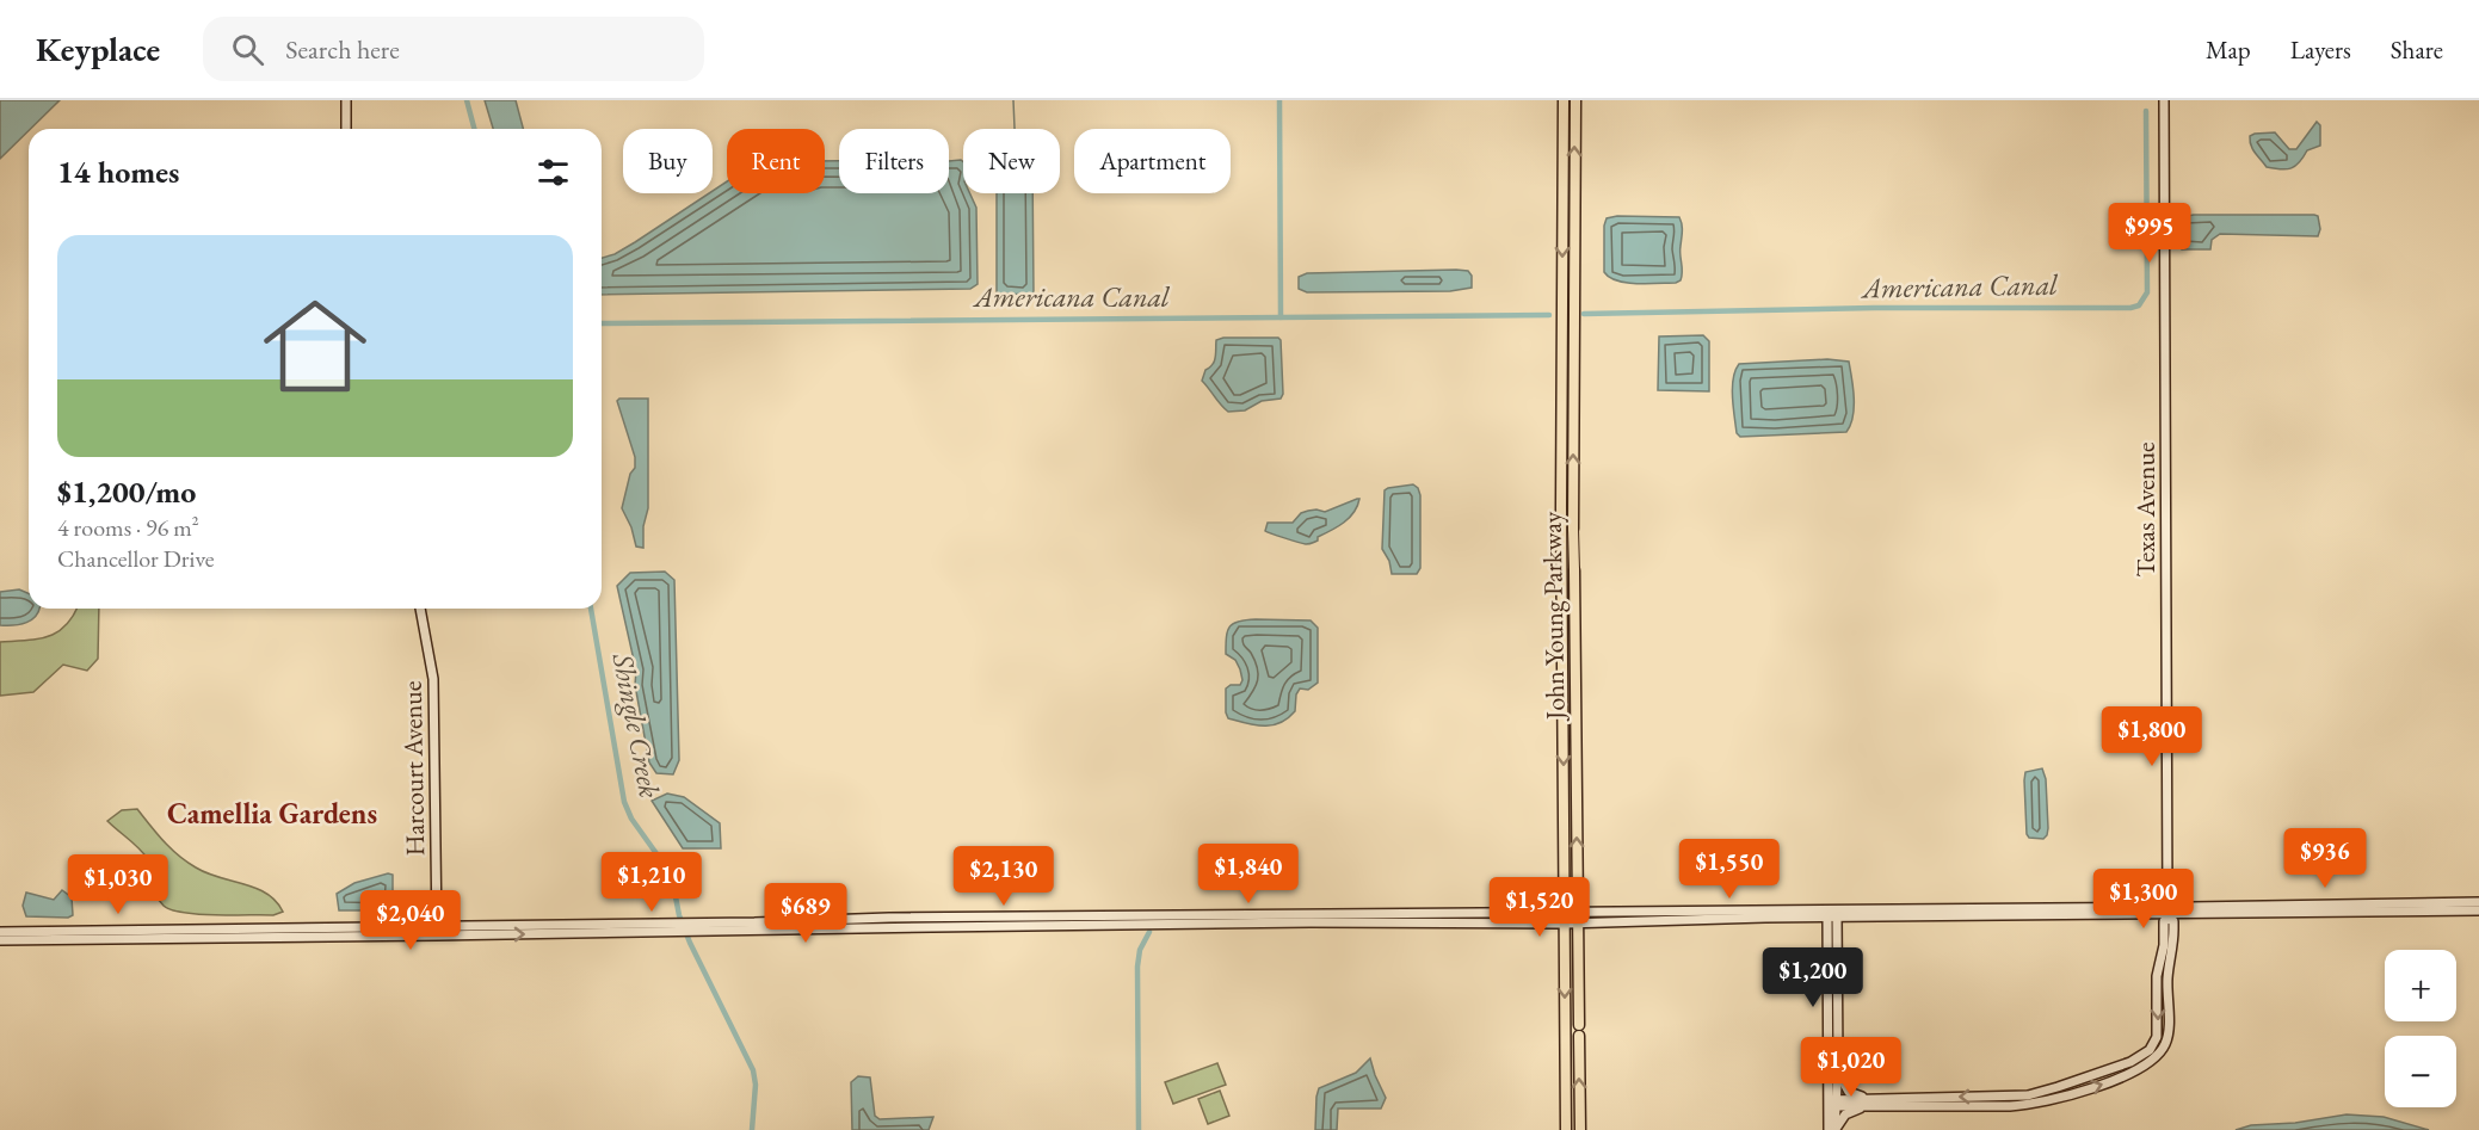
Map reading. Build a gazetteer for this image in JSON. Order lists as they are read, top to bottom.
{
  "streets": {
    "highway": ["John Young Parkway"],
    "street": ["Texas Avenue", "Harcourt Avenue"]
  },
  "districts": ["Camellia Gardens"],
  "water": ["Americana Canal", "Shingle Creek"],
  "page": {
    "header": "Keyplace",
    "search": "Search here",
    "nav": ["Map", "Layers", "Share"],
    "chip": [
      "Buy",
      "Rent",
      "Filters",
      "New",
      "Apartment"
    ],
    "heading": "14 homes",
    "price": [
      "$995",
      "$1,800",
      "$936",
      "$1,550",
      "$1,840",
      "$2,130",
      "$1,210",
      "$1,030",
      "$1,300",
      "$1,520",
      "$689",
      "$2,040",
      "$1,200",
      "$1,020"
    ],
    "list": [
      {
        "name": "$1,200/mo",
        "note": "4 rooms · 96 m² · Chancellor Drive"
      }
    ],
    "map_buttons": ["+", "−"]
  }
}
